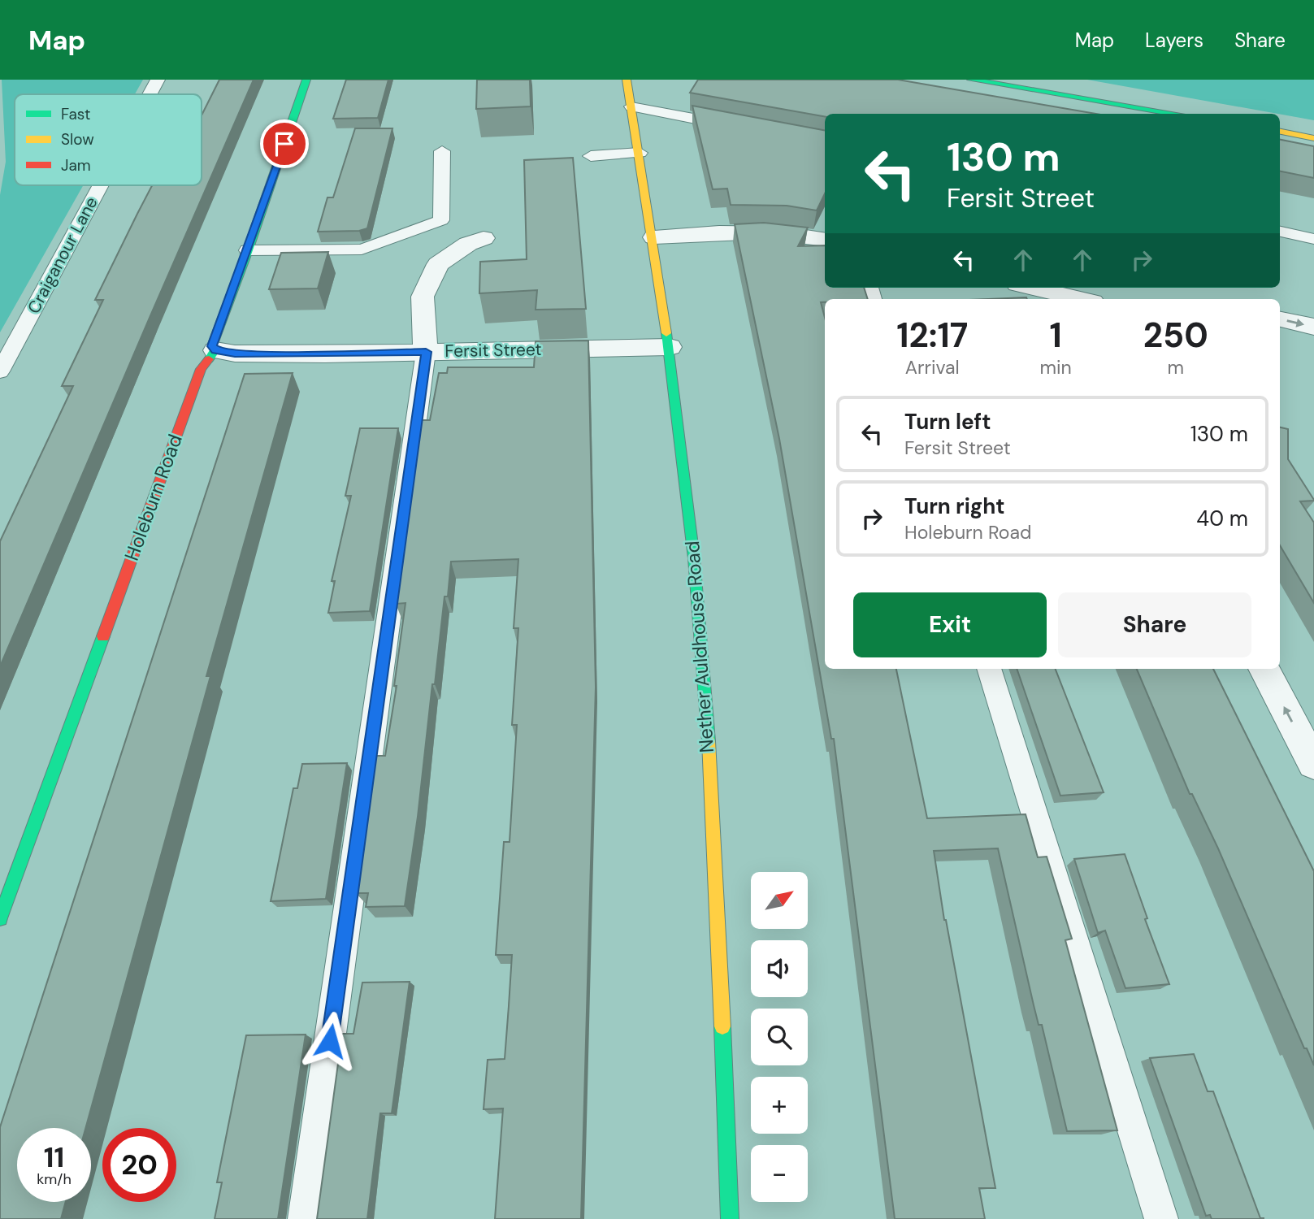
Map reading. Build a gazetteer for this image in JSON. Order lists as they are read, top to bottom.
{
  "streets": {
    "street": ["Fersit Street", "Holeburn Road", "Nether Auldhouse Road"],
    "lane": ["Craiganour Lane"]
  },
  "crossings": [
    ["Fersit Street", "Holeburn Road"],
    ["Fersit Street", "Nether Auldhouse Road"]
  ],
  "legend": ["Fast", "Slow", "Jam"],
  "north": "top right",
  "page": {
    "header": "Map",
    "nav": ["Map", "Layers", "Share"],
    "turn": ["130 m", "Fersit Street"],
    "eta": [
      "12:17",
      "Arrival",
      "1",
      "min",
      "250",
      "m"
    ],
    "list": [
      {
        "name": "Turn left",
        "note": "Fersit Street",
        "value": "130 m"
      },
      {
        "name": "Turn right",
        "note": "Holeburn Road",
        "value": "40 m"
      }
    ],
    "buttons": ["Exit", "Share"],
    "map_buttons": ["+", "−"],
    "speed": "11 km/h",
    "limit": "20"
  }
}
